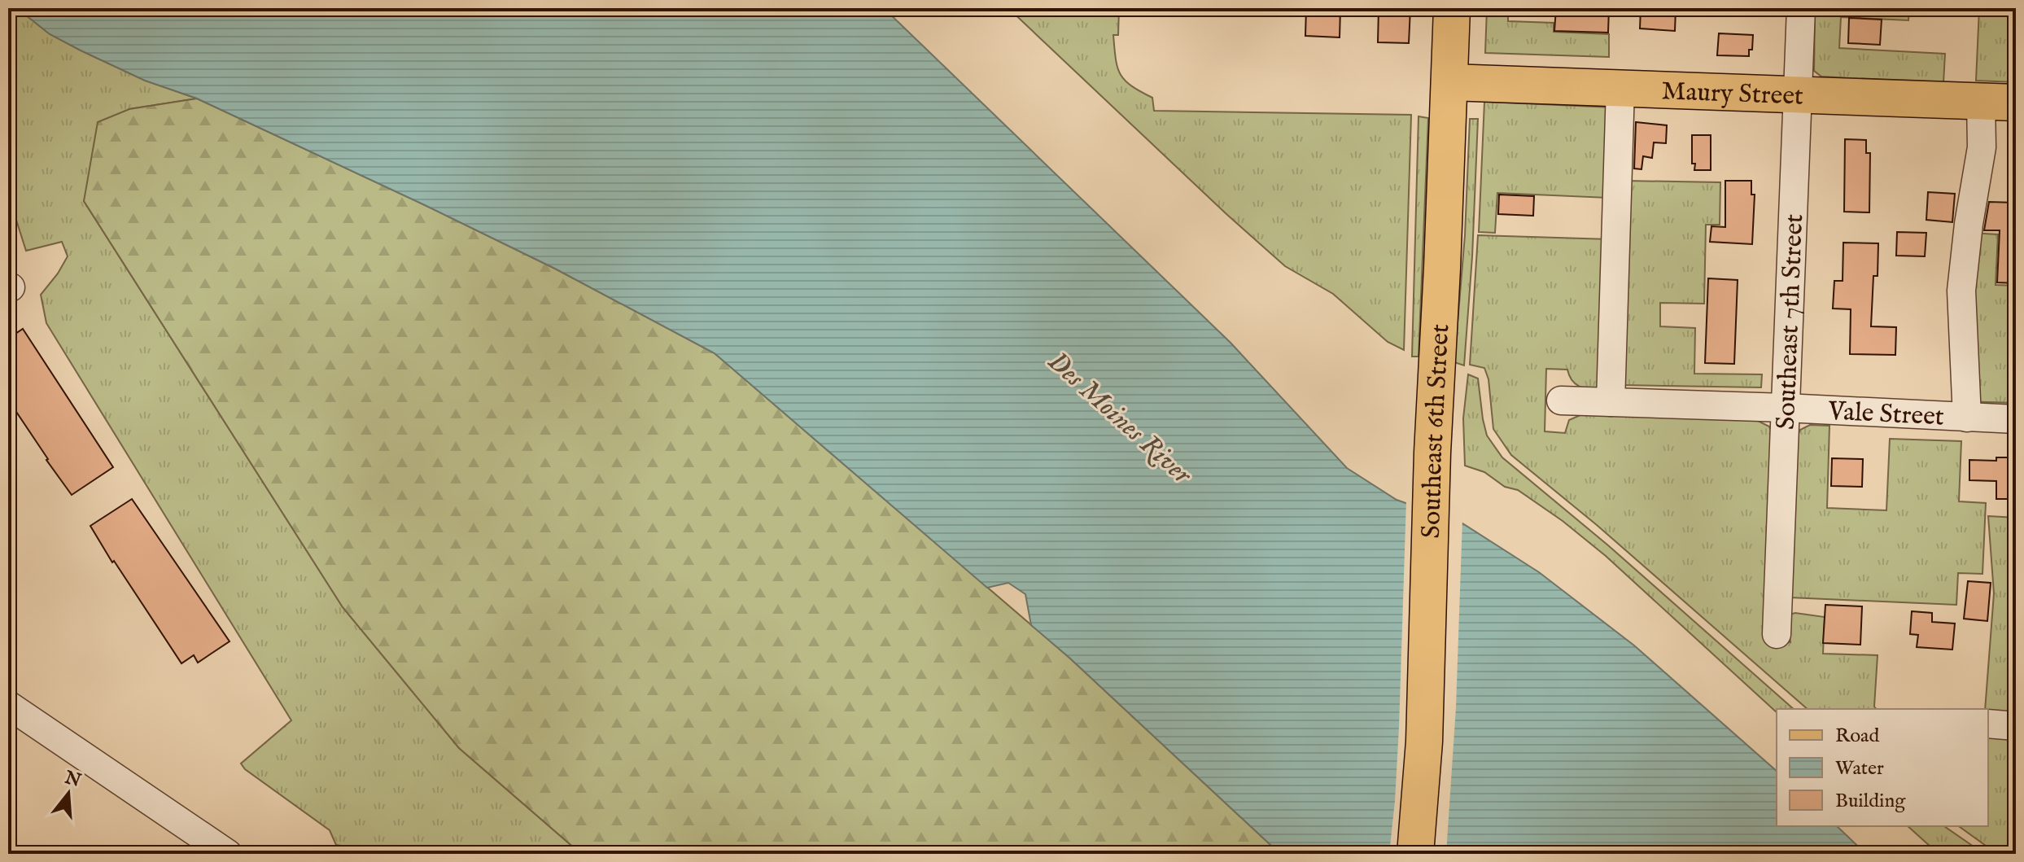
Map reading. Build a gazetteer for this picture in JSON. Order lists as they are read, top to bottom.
{
  "streets": {
    "main road": ["Maury Street", "Southeast 6th Street"],
    "street": ["Southeast 7th Street", "Vale Street"]
  },
  "crossings": [
    ["Maury Street", "Southeast 7th Street"],
    ["Maury Street", "Southeast 6th Street"],
    ["Southeast 7th Street", "Vale Street"]
  ],
  "water": ["Des Moines River"],
  "legend": ["Road", "Water", "Building"],
  "north": "top"
}
